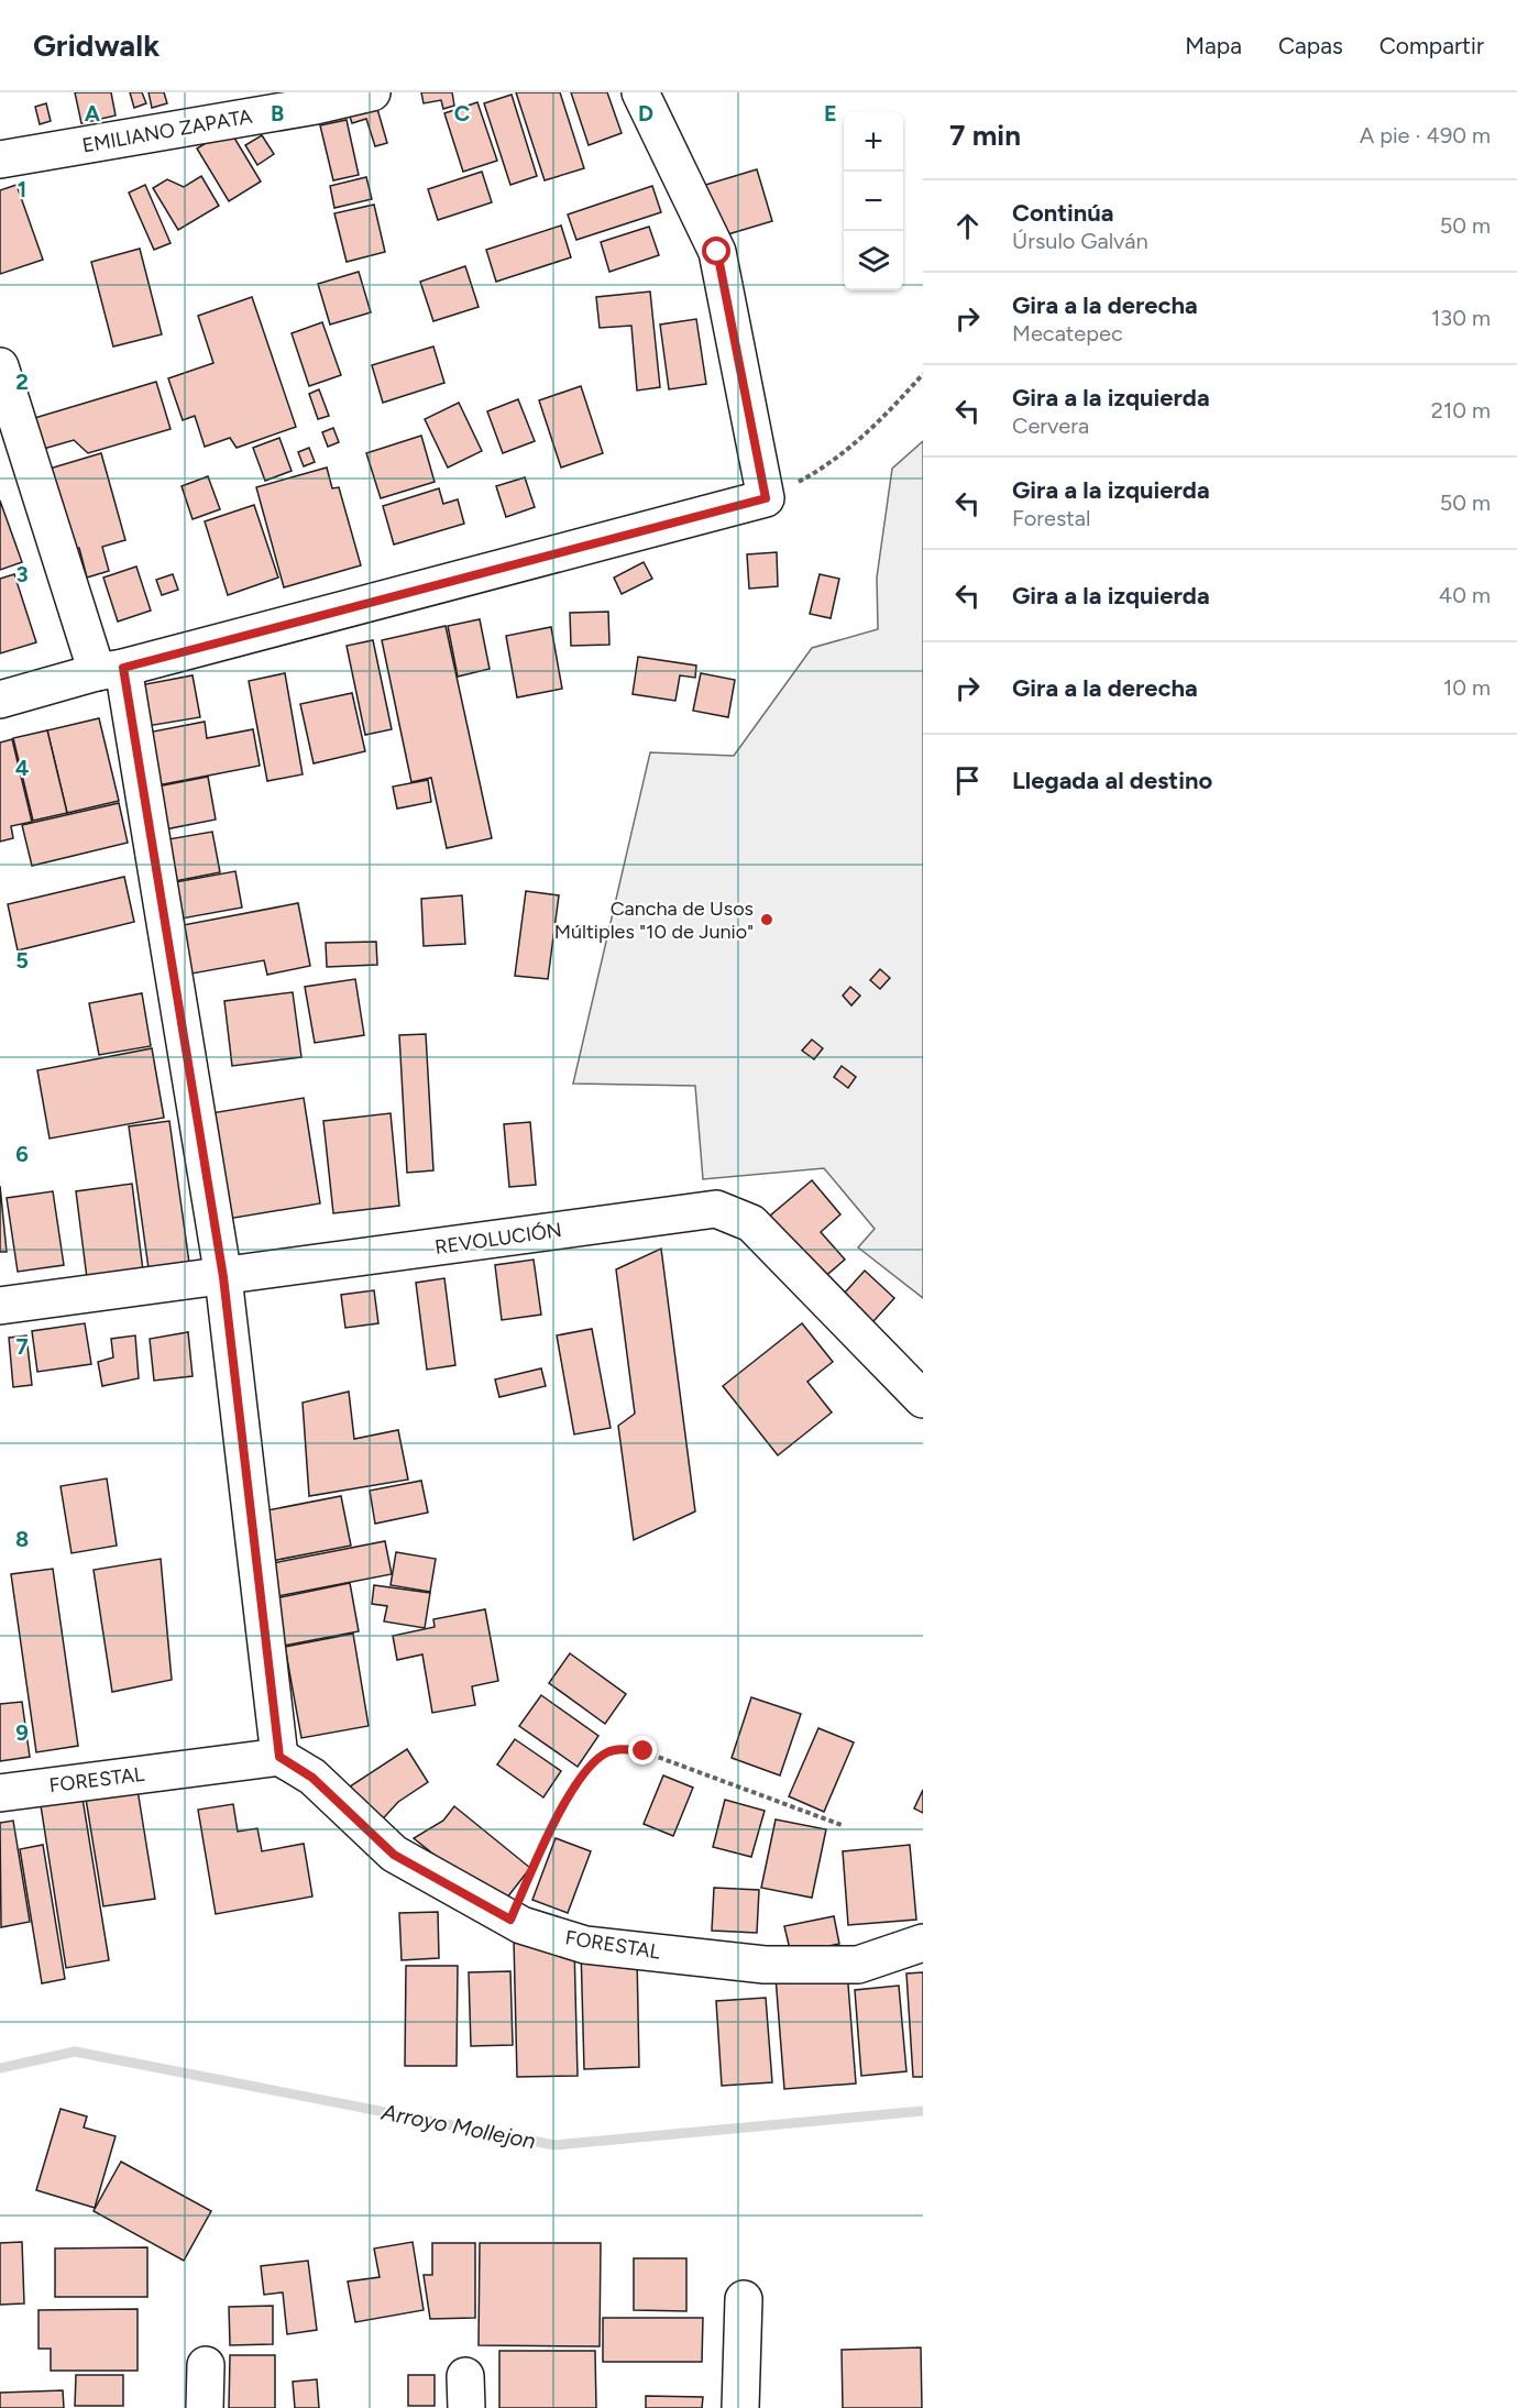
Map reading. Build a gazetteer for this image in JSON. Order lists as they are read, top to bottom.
{
  "streets": {
    "street": ["EMILIANO ZAPATA", "REVOLUCIÓN", "FORESTAL"]
  },
  "water": ["Arroyo Mollejon"],
  "places": ["Cancha de Usos Múltiples \"10 de Junio\""],
  "page": {
    "header": "Gridwalk",
    "nav": ["Mapa", "Capas", "Compartir"],
    "heading": ["7 min", "A pie · 490 m"],
    "map_buttons": ["+", "−"],
    "list": [
      ["Continúa", "Úrsulo Galván", "50 m"],
      ["Gira a la derecha", "Mecatepec", "130 m"],
      ["Gira a la izquierda", "Cervera", "210 m"],
      ["Gira a la izquierda", "Forestal", "50 m"],
      ["Gira a la izquierda", "40 m"],
      ["Gira a la derecha", "10 m"],
      "Llegada al destino"
    ]
  },
  "grid": {
    "columns": [
      "A",
      "B",
      "C",
      "D",
      "E"
    ],
    "rows": [
      "1",
      "2",
      "3",
      "4",
      "5",
      "6",
      "7",
      "8",
      "9"
    ]
  }
}
